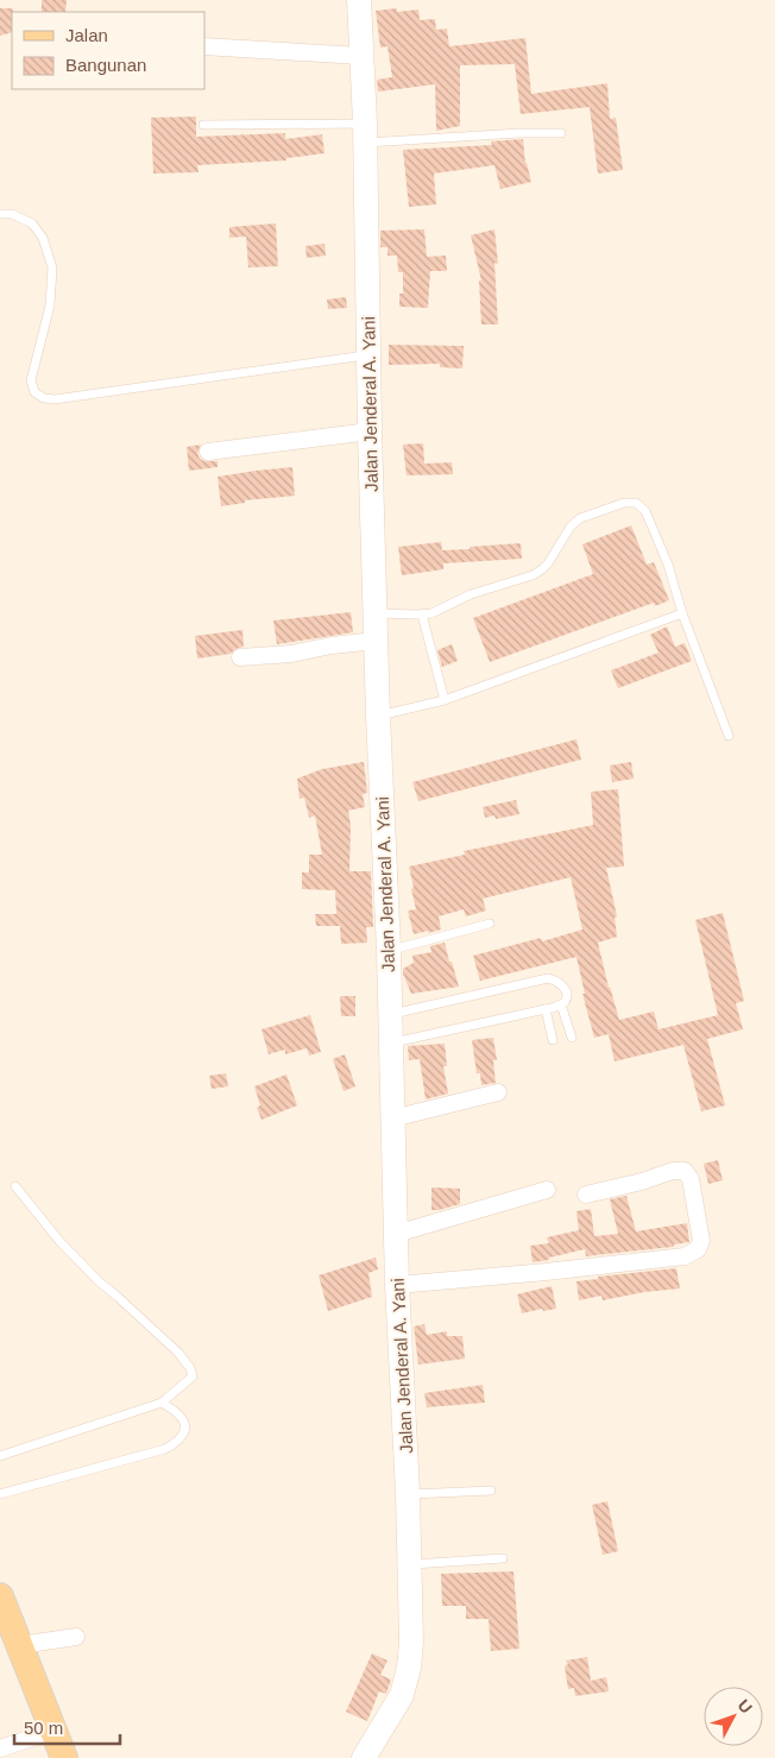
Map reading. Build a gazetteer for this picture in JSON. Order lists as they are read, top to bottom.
{
  "streets": {
    "main road": ["Jalan Jenderal A. Yani"]
  },
  "legend": ["Jalan", "Bangunan"],
  "scale_bar": "50 m",
  "north": "top right"
}
